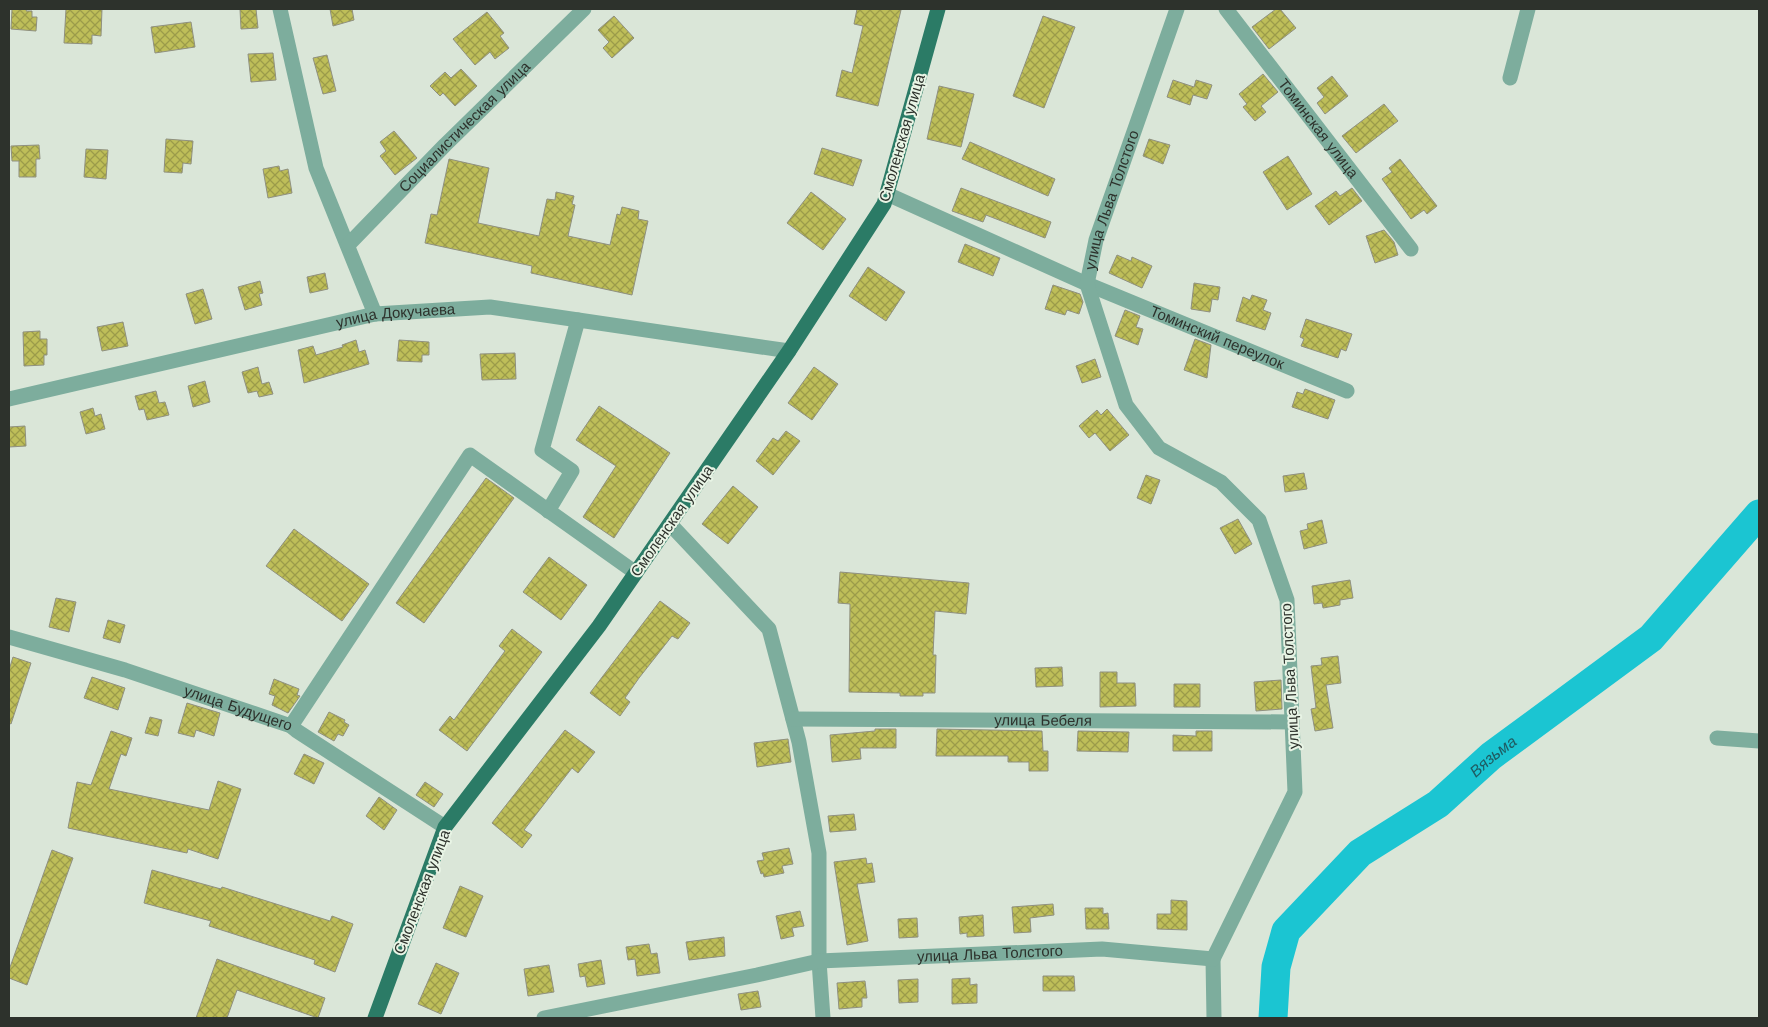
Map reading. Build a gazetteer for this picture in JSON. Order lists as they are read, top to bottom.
{
  "streets": {
    "main road": ["Смоленская улица"],
    "street": [
      "Социалистическая улица",
      "Томинская улица",
      "улица Льва Толстого",
      "улица Докучаева",
      "Томинский переулок",
      "улица Будущего",
      "улица Бебеля"
    ]
  },
  "crossings": [
    ["Смоленская улица", "улица Докучаева"],
    ["Смоленская улица", "Томинский переулок"],
    ["Смоленская улица", "улица Будущего"],
    ["улица Льва Толстого", "Томинский переулок"],
    ["улица Льва Толстого", "улица Бебеля"]
  ],
  "water": ["Вязьма"]
}
